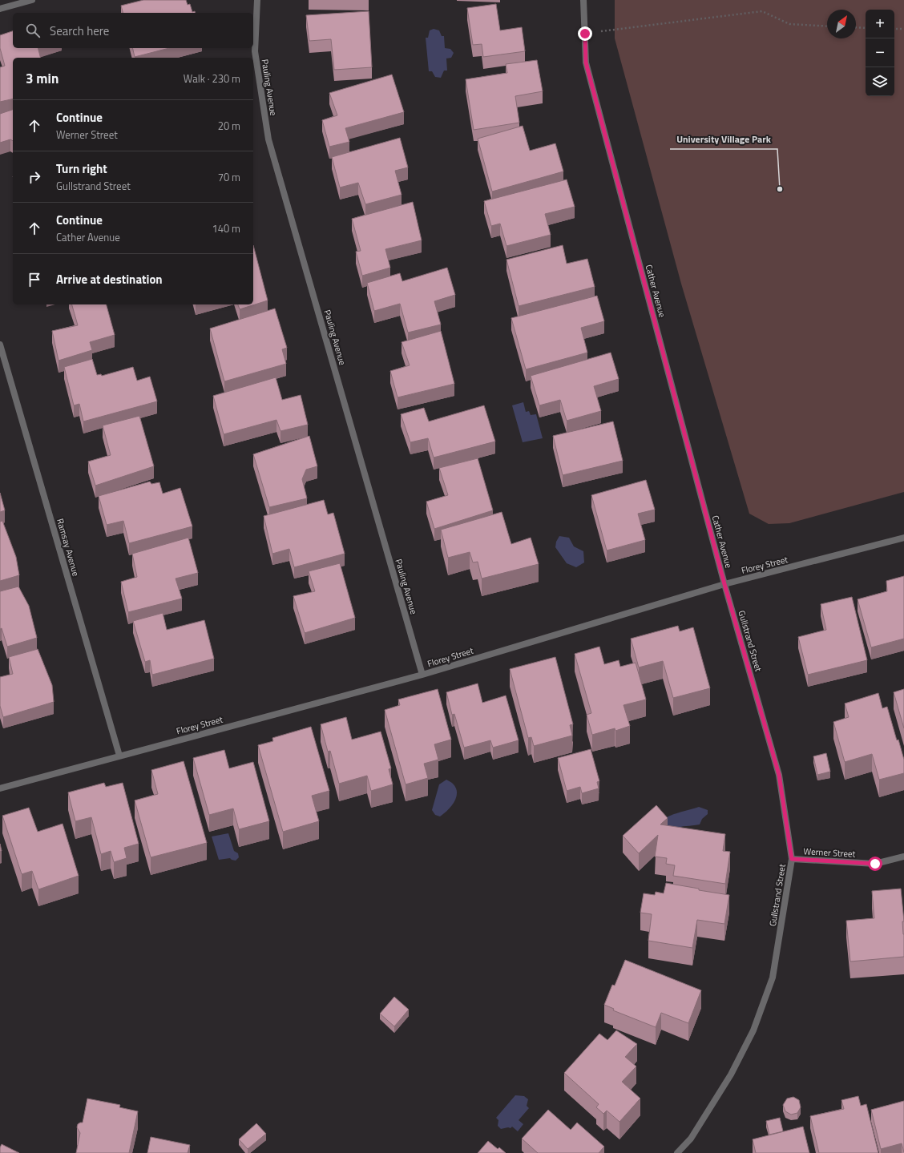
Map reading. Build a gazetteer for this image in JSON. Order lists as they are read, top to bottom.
{
  "streets": {
    "street": [
      "Pauling Avenue",
      "Cather Avenue",
      "Ramsay Avenue",
      "Florey Street",
      "Gullstrand Street",
      "Werner Street"
    ]
  },
  "crossings": [
    ["Pauling Avenue", "Florey Street"],
    ["Cather Avenue", "Florey Street"],
    ["Cather Avenue", "Gullstrand Street"],
    ["Ramsay Avenue", "Florey Street"],
    ["Florey Street", "Gullstrand Street"],
    ["Gullstrand Street", "Werner Street"]
  ],
  "places": ["University Village Park"],
  "north": "top right",
  "page": {
    "map_buttons": ["+", "−"],
    "search": "Search here",
    "heading": ["3 min", "Walk · 230 m"],
    "list": [
      ["Continue", "Werner Street", "20 m"],
      ["Turn right", "Gullstrand Street", "70 m"],
      ["Continue", "Cather Avenue", "140 m"],
      "Arrive at destination"
    ]
  }
}
